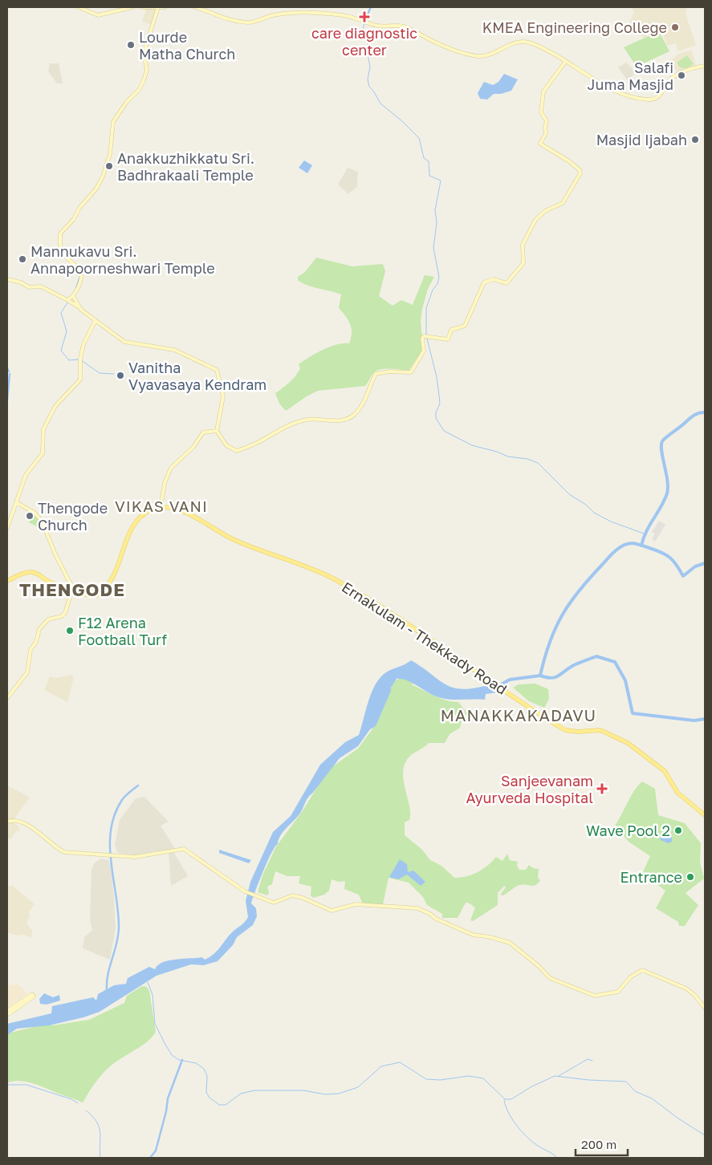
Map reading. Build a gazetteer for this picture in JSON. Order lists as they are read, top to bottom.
{
  "streets": {
    "main road": ["Ernakulam - Thekkady Road"]
  },
  "districts": ["VIKAS VANI", "THENGODE", "MANAKKAKADAVU"],
  "places": {
    "health": ["care diagnostic center", "Sanjeevanam Ayurveda Hospital"],
    "other": [
      "KMEA Engineering College",
      "Lourde Matha Church",
      "Salafi Juma Masjid",
      "Masjid Ijabah",
      "Anakkuzhikkatu Sri. Badhrakaali Temple",
      "Mannukavu Sri. Annapoorneshwari Temple",
      "Vanitha Vyavasaya Kendram",
      "Thengode Church",
      "F12 Arena Football Turf",
      "Wave Pool 2",
      "Entrance"
    ]
  },
  "scale_bar": "200 m"
}
